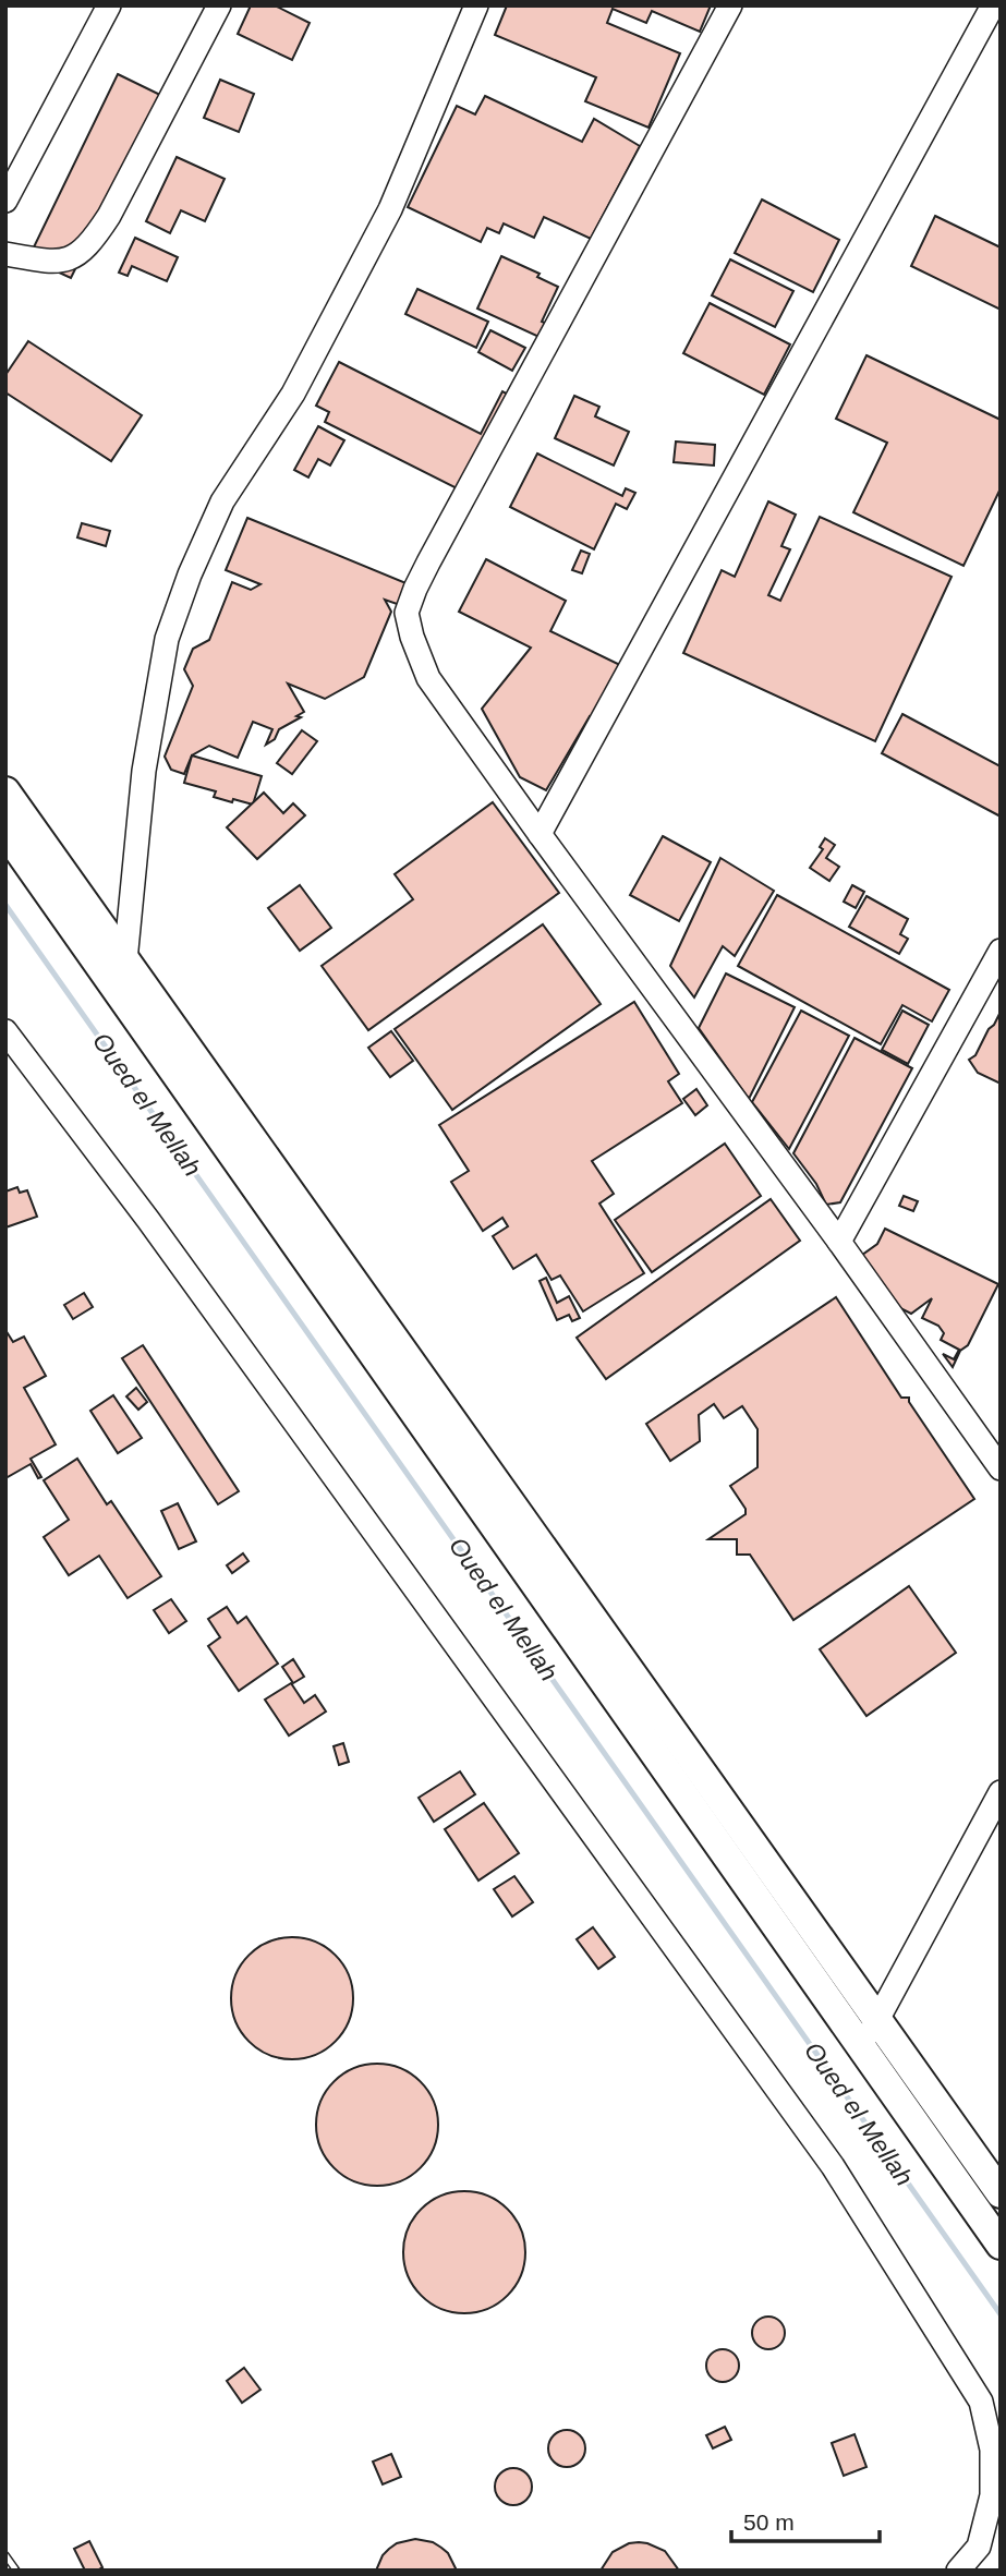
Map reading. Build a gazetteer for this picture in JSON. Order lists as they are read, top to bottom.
{
  "water": ["Oued el Mellah"],
  "scale_bar": "50 m"
}
